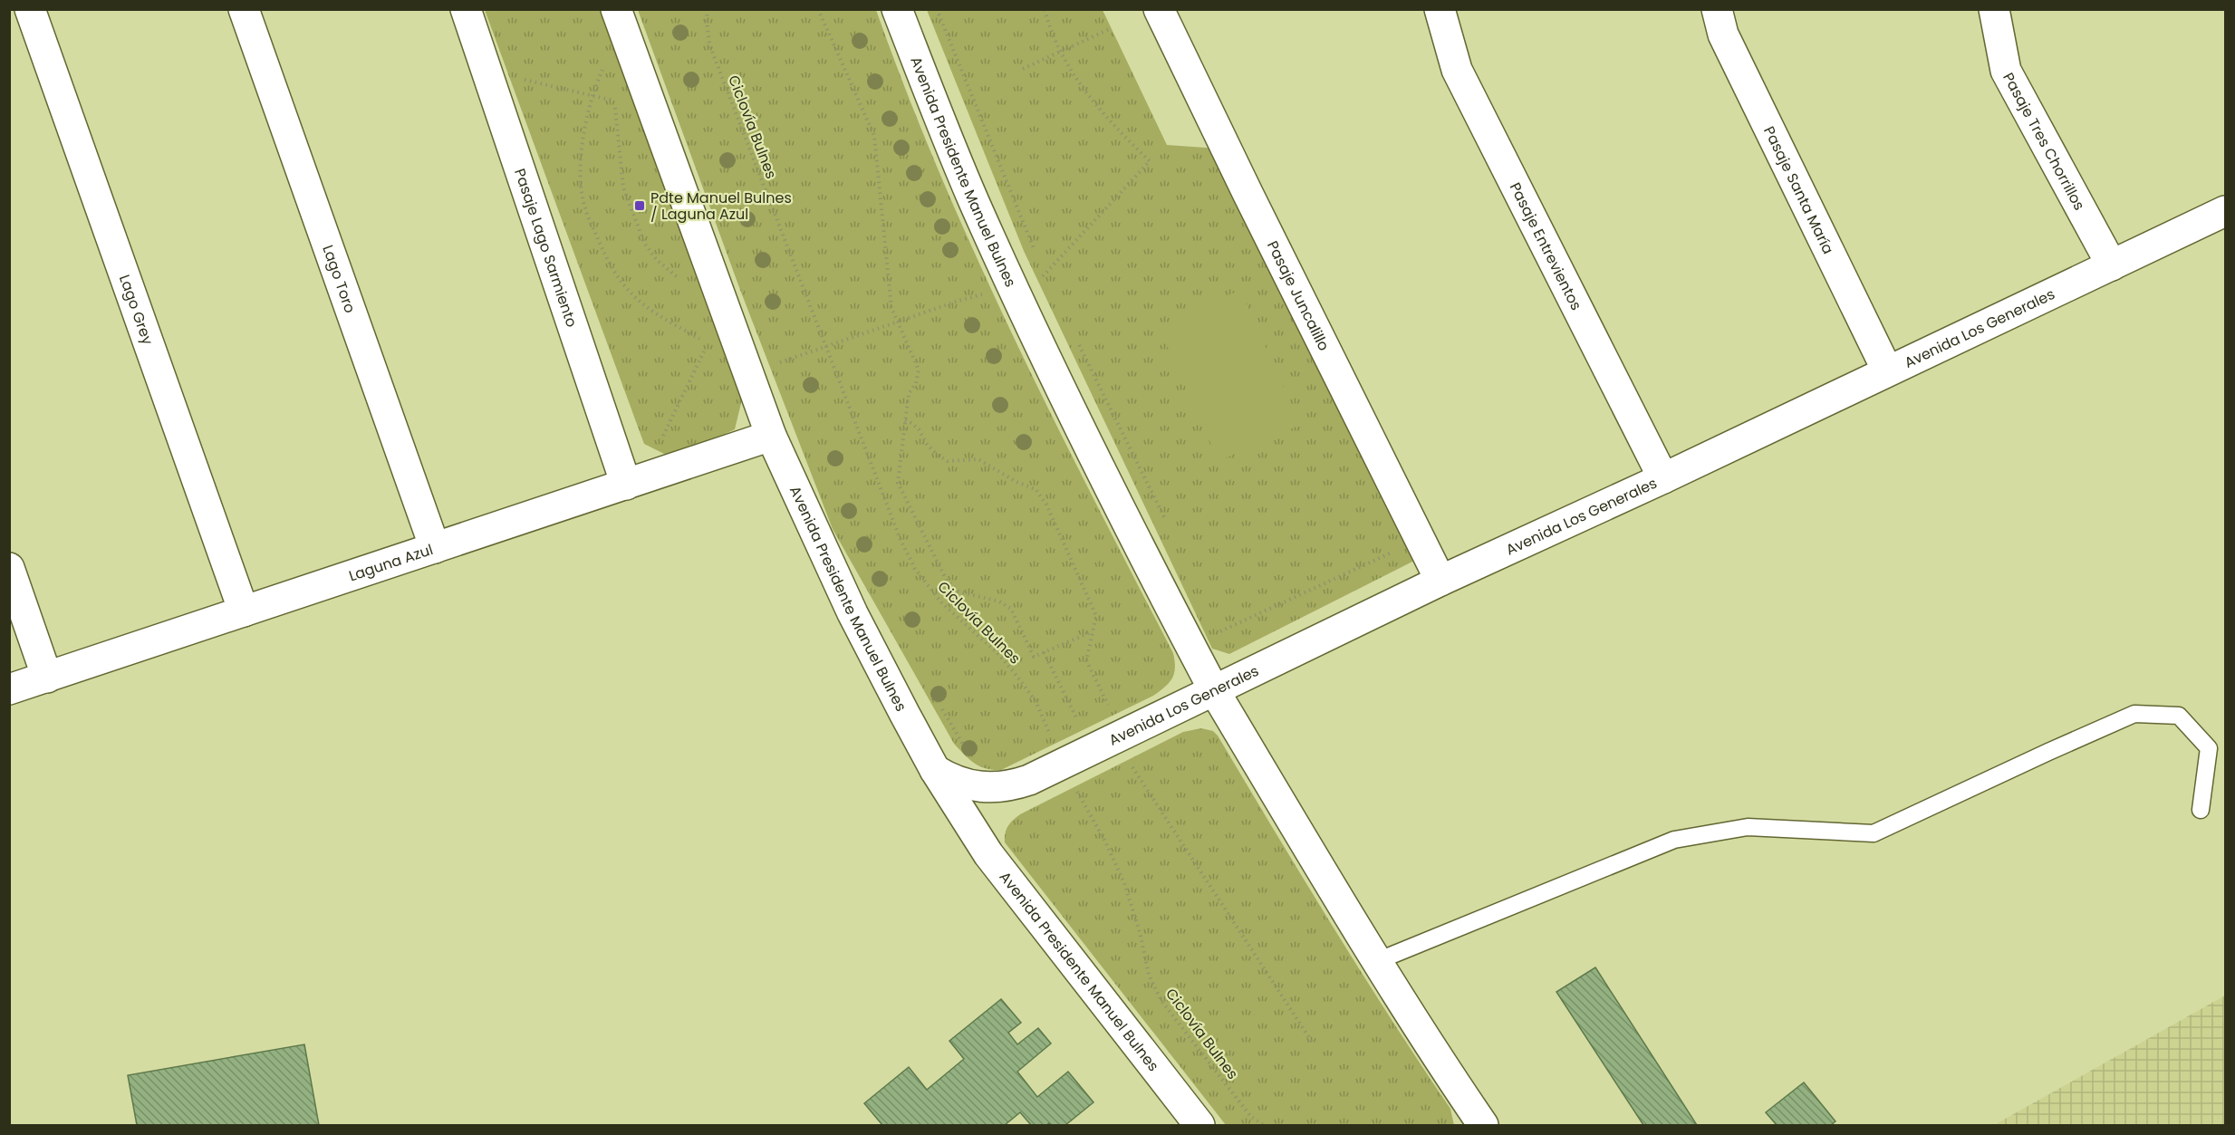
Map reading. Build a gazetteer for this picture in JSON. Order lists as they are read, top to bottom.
{
  "streets": {
    "street": [
      "Pasaje Tres Chorrillos",
      "Avenida Presidente Manuel Bulnes",
      "Pasaje Santa María",
      "Pasaje Entrevientos",
      "Pasaje Lago Sarmiento",
      "Lago Toro",
      "Pasaje Juncalillo",
      "Lago Grey",
      "Avenida Los Generales",
      "Laguna Azul"
    ],
    "path": ["Ciclovía Bulnes"]
  },
  "crossings": [
    ["Ciclovía Bulnes", "Avenida Los Generales"],
    ["Pasaje Tres Chorrillos", "Avenida Los Generales"],
    ["Avenida Presidente Manuel Bulnes", "Avenida Los Generales"],
    ["Avenida Presidente Manuel Bulnes", "Laguna Azul"],
    ["Pasaje Santa María", "Avenida Los Generales"],
    ["Pasaje Entrevientos", "Avenida Los Generales"],
    ["Pasaje Lago Sarmiento", "Laguna Azul"],
    ["Lago Toro", "Laguna Azul"],
    ["Pasaje Juncalillo", "Avenida Los Generales"],
    ["Lago Grey", "Laguna Azul"]
  ],
  "places": {
    "transit": ["Pdte Manuel Bulnes / Laguna Azul"]
  }
}
